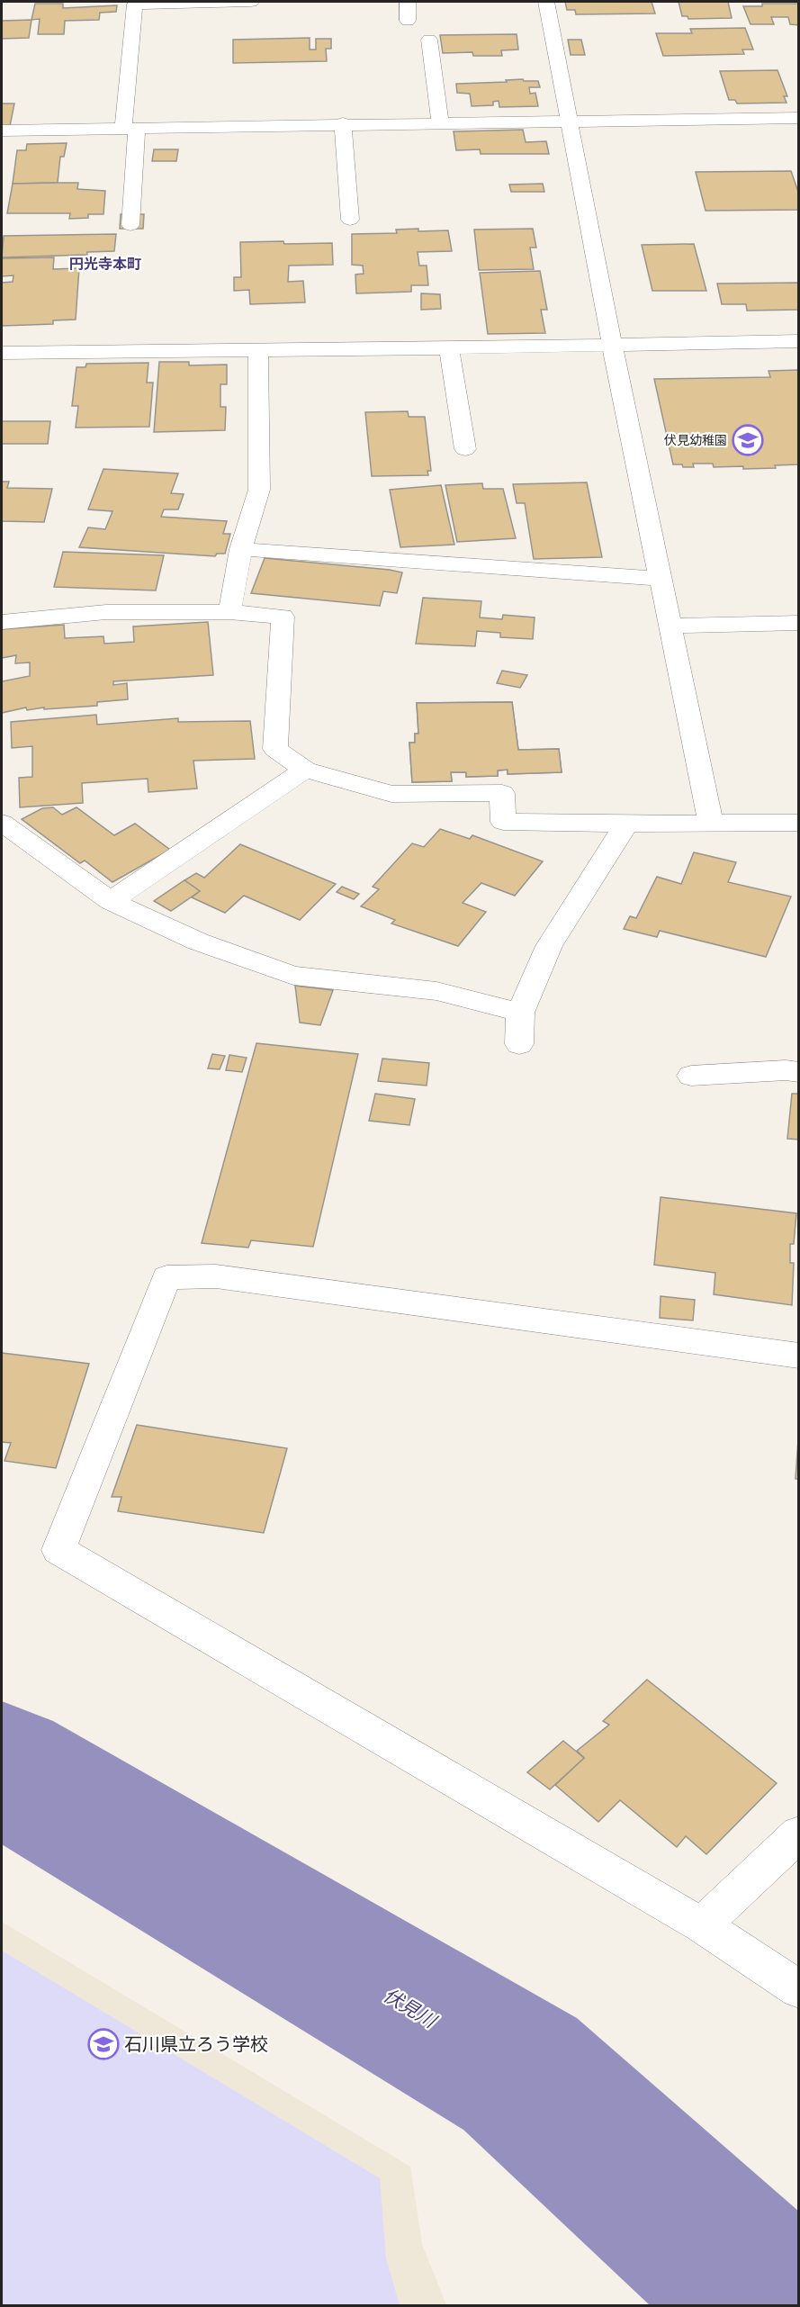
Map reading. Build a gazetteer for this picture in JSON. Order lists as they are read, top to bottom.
{
  "districts": ["円光寺本町"],
  "water": ["伏見川"],
  "places": {
    "school or university": ["伏見幼稚園", "石川県立ろう学校"]
  }
}
